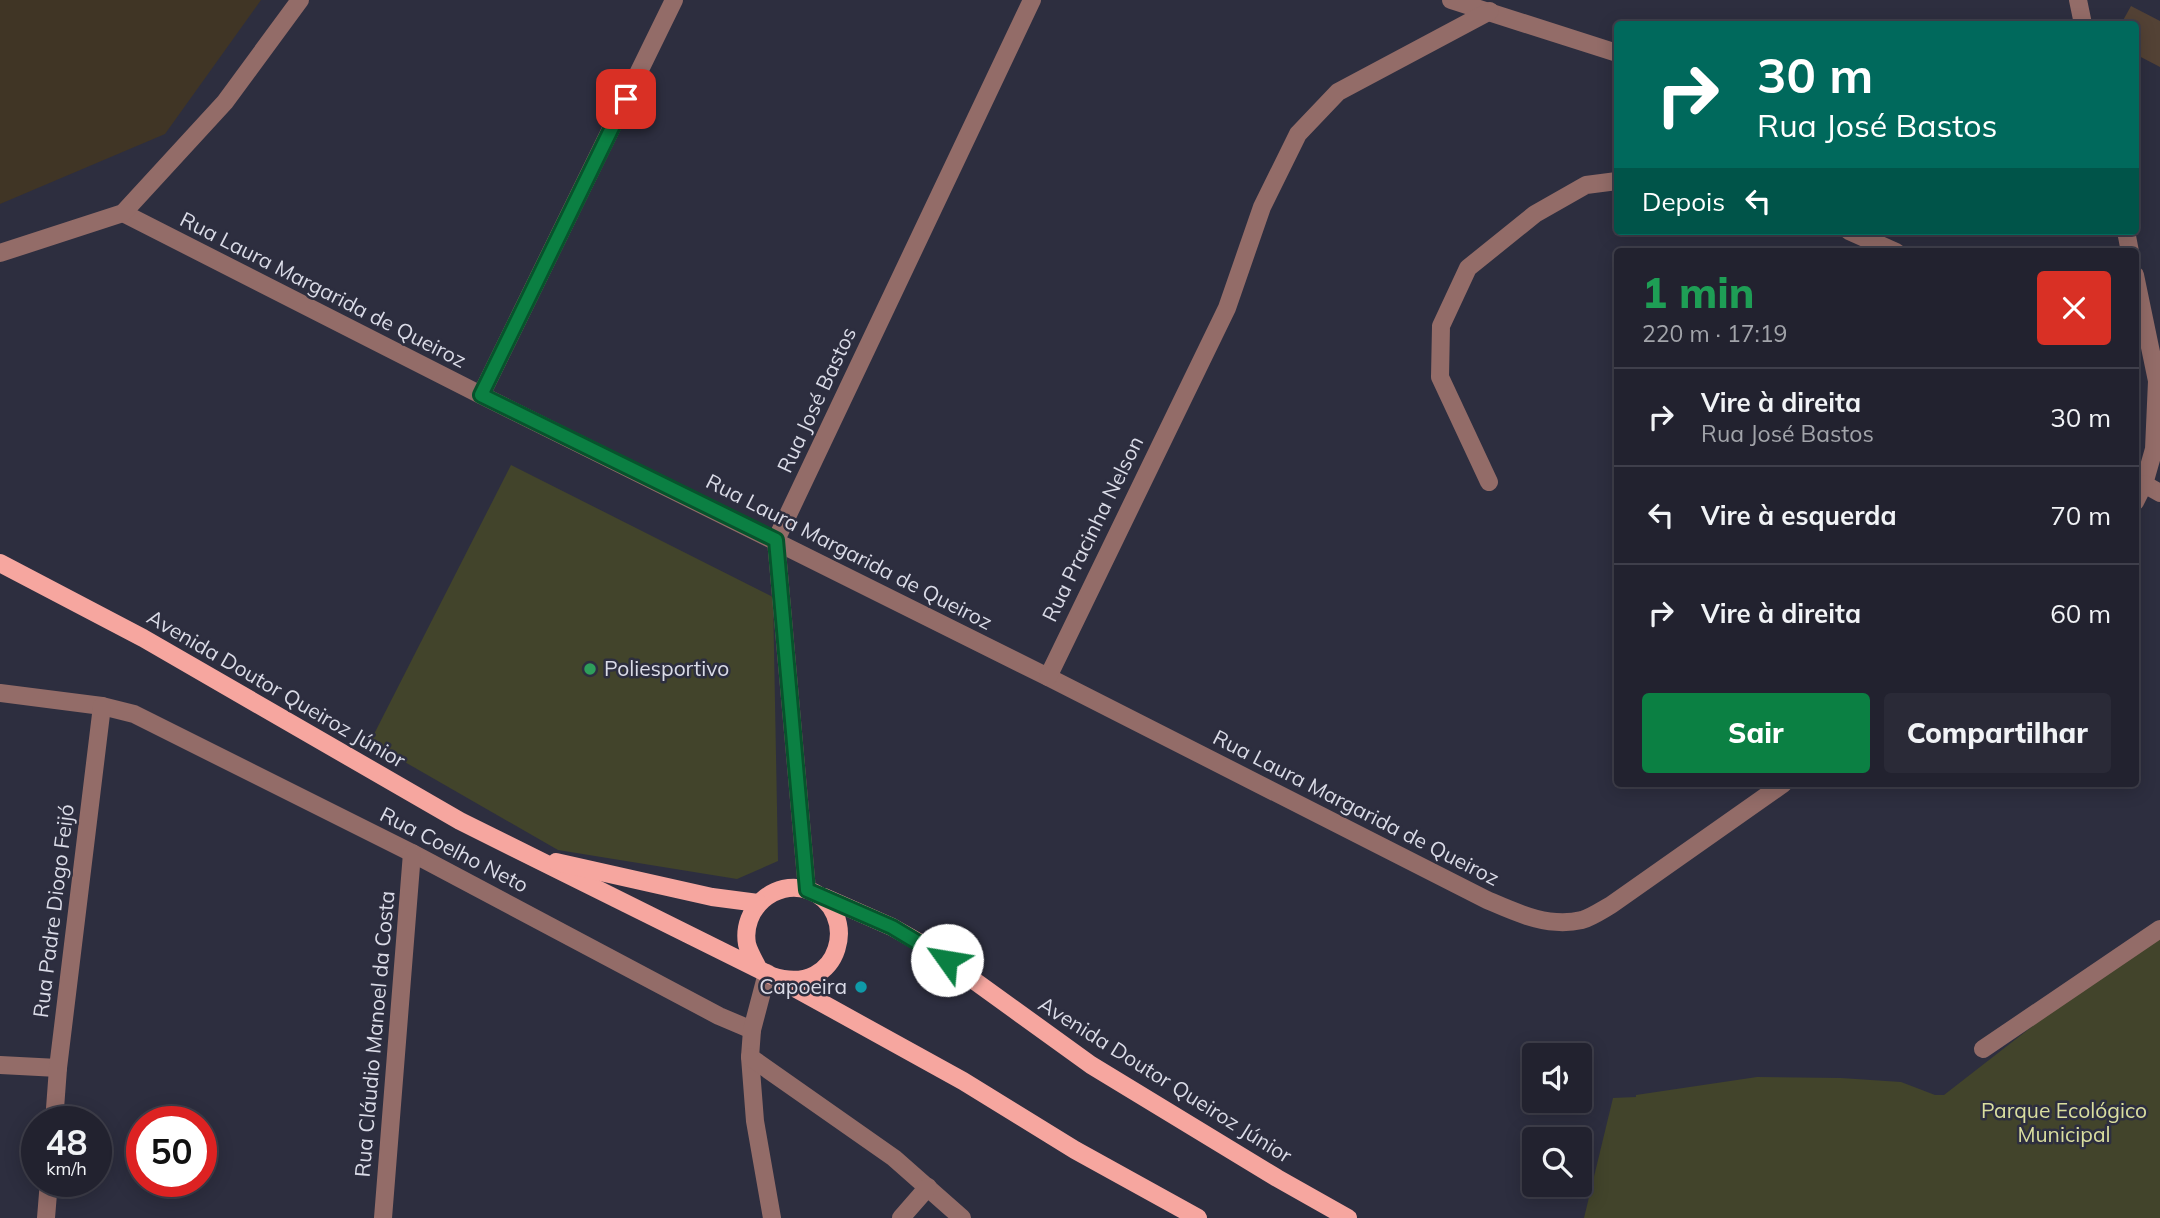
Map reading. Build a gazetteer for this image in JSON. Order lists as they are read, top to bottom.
{
  "streets": {
    "main road": ["Avenida Doutor Queiroz Júnior"],
    "street": [
      "Rua Laura Margarida de Queiroz",
      "Rua José Bastos",
      "Rua Pracinha Nelson",
      "Rua Coelho Neto",
      "Rua Padre Diogo Feijó",
      "Rua Cláudio Manoel da Costa"
    ]
  },
  "crossings": [
    ["Rua Laura Margarida de Queiroz", "Rua José Bastos"],
    ["Rua Laura Margarida de Queiroz", "Rua Pracinha Nelson"],
    ["Rua Coelho Neto", "Rua Padre Diogo Feijó"],
    ["Rua Coelho Neto", "Rua Cláudio Manoel da Costa"]
  ],
  "parks": ["Parque Ecológico Municipal"],
  "places": ["Poliesportivo", "Capoeira"],
  "page": {
    "turn": ["30 m", "Rua José Bastos"],
    "then": "Depois",
    "heading": ["1 min", "220 m · 17:19"],
    "list": [
      {
        "name": "Vire à direita",
        "note": "Rua José Bastos",
        "value": "30 m"
      },
      {
        "name": "Vire à esquerda",
        "value": "70 m"
      },
      {
        "name": "Vire à direita",
        "value": "60 m"
      }
    ],
    "buttons": ["Sair", "Compartilhar"],
    "speed": "48 km/h",
    "limit": "50"
  }
}
